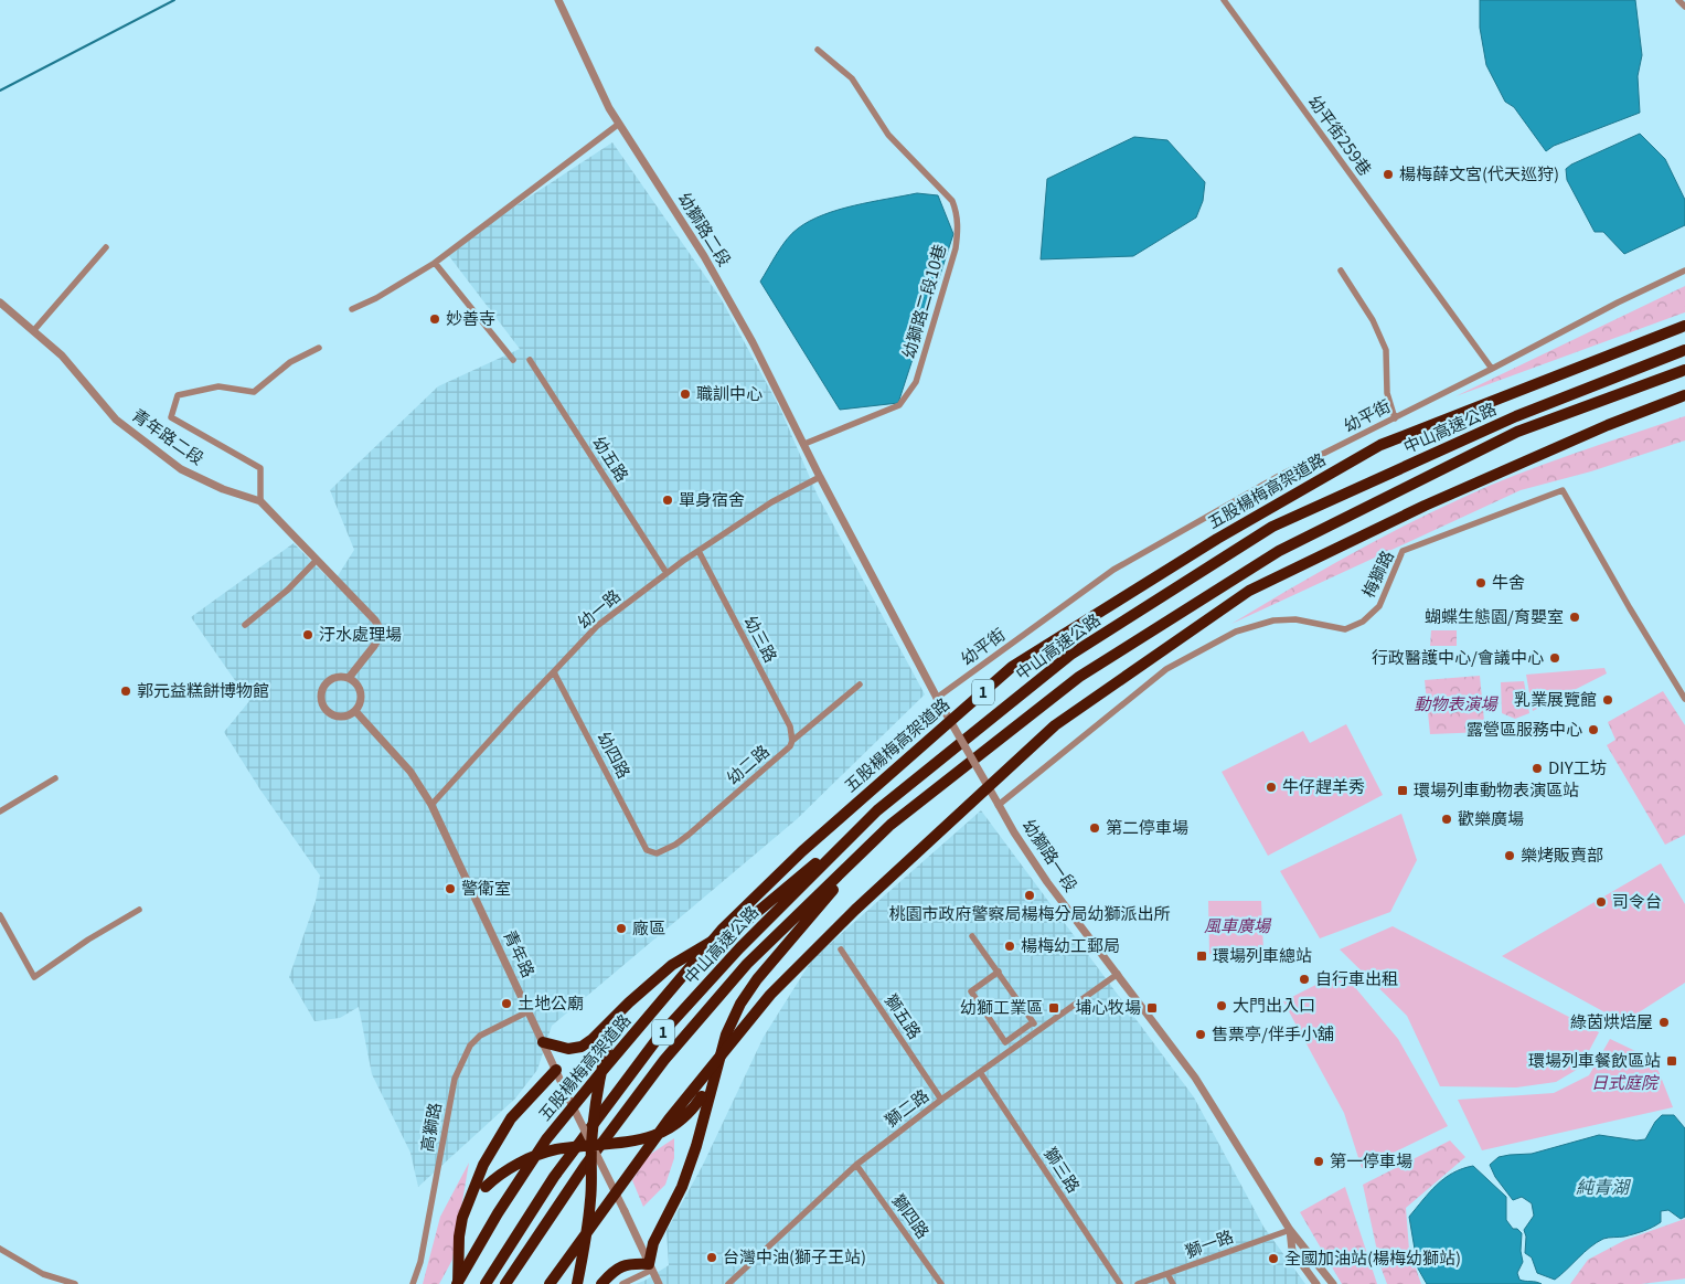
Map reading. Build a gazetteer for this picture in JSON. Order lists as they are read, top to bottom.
{
  "streets": {
    "highway": ["中山高速公路", "五股楊梅高架道路", "1"],
    "street": [
      "幼平街259巷",
      "幼獅路二段",
      "幼獅路二段10巷",
      "幼平街",
      "青年路二段",
      "幼五路",
      "梅獅路",
      "幼一路",
      "幼三路",
      "幼四路",
      "幼二路",
      "幼獅路一段",
      "青年路",
      "獅五路",
      "獅二路",
      "高獅路",
      "獅三路",
      "獅四路",
      "獅一路"
    ]
  },
  "crossings": [
    ["幼平街259巷", "幼平街"],
    ["幼獅路二段", "幼獅路二段10巷"],
    ["幼獅路二段", "幼一路"],
    ["幼獅路二段", "幼獅路一段"],
    ["幼平街", "幼獅路一段"],
    ["青年路二段", "青年路"],
    ["幼五路", "幼一路"],
    ["梅獅路", "幼獅路一段"],
    ["幼一路", "幼三路"],
    ["幼一路", "幼四路"],
    ["幼一路", "幼獅路一段"],
    ["幼一路", "青年路"],
    ["幼三路", "幼二路"],
    ["幼四路", "幼二路"],
    ["幼獅路一段", "獅二路"],
    ["幼獅路一段", "獅一路"],
    ["青年路", "高獅路"],
    ["獅五路", "獅二路"],
    ["獅二路", "獅三路"],
    ["獅二路", "獅四路"]
  ],
  "water": ["純青湖"],
  "parks": ["動物表演場", "風車廣場", "日式庭院"],
  "places": {
    "other": [
      "楊梅薛文宮(代天巡狩)",
      "妙善寺",
      "職訓中心",
      "單身宿舍",
      "牛舍",
      "蝴蝶生態園/育嬰室",
      "汙水處理場",
      "行政醫護中心/會議中心",
      "郭元益糕餅博物館",
      "乳業展覽館",
      "露營區服務中心",
      "DIY工坊",
      "牛仔趕羊秀",
      "歡樂廣場",
      "第二停車場",
      "樂烤販賣部",
      "警衛室",
      "桃園市政府警察局楊梅分局幼獅派出所",
      "司令台",
      "廠區",
      "楊梅幼工郵局",
      "自行車出租",
      "土地公廟",
      "大門出入口",
      "綠茵烘焙屋",
      "售票亭/伴手小舖",
      "第一停車場",
      "台灣中油(獅子王站)",
      "全國加油站(楊梅幼獅站)"
    ],
    "transit": [
      "環場列車動物表演區站",
      "環場列車總站",
      "幼獅工業區",
      "埔心牧場",
      "環場列車餐飲區站"
    ]
  }
}
